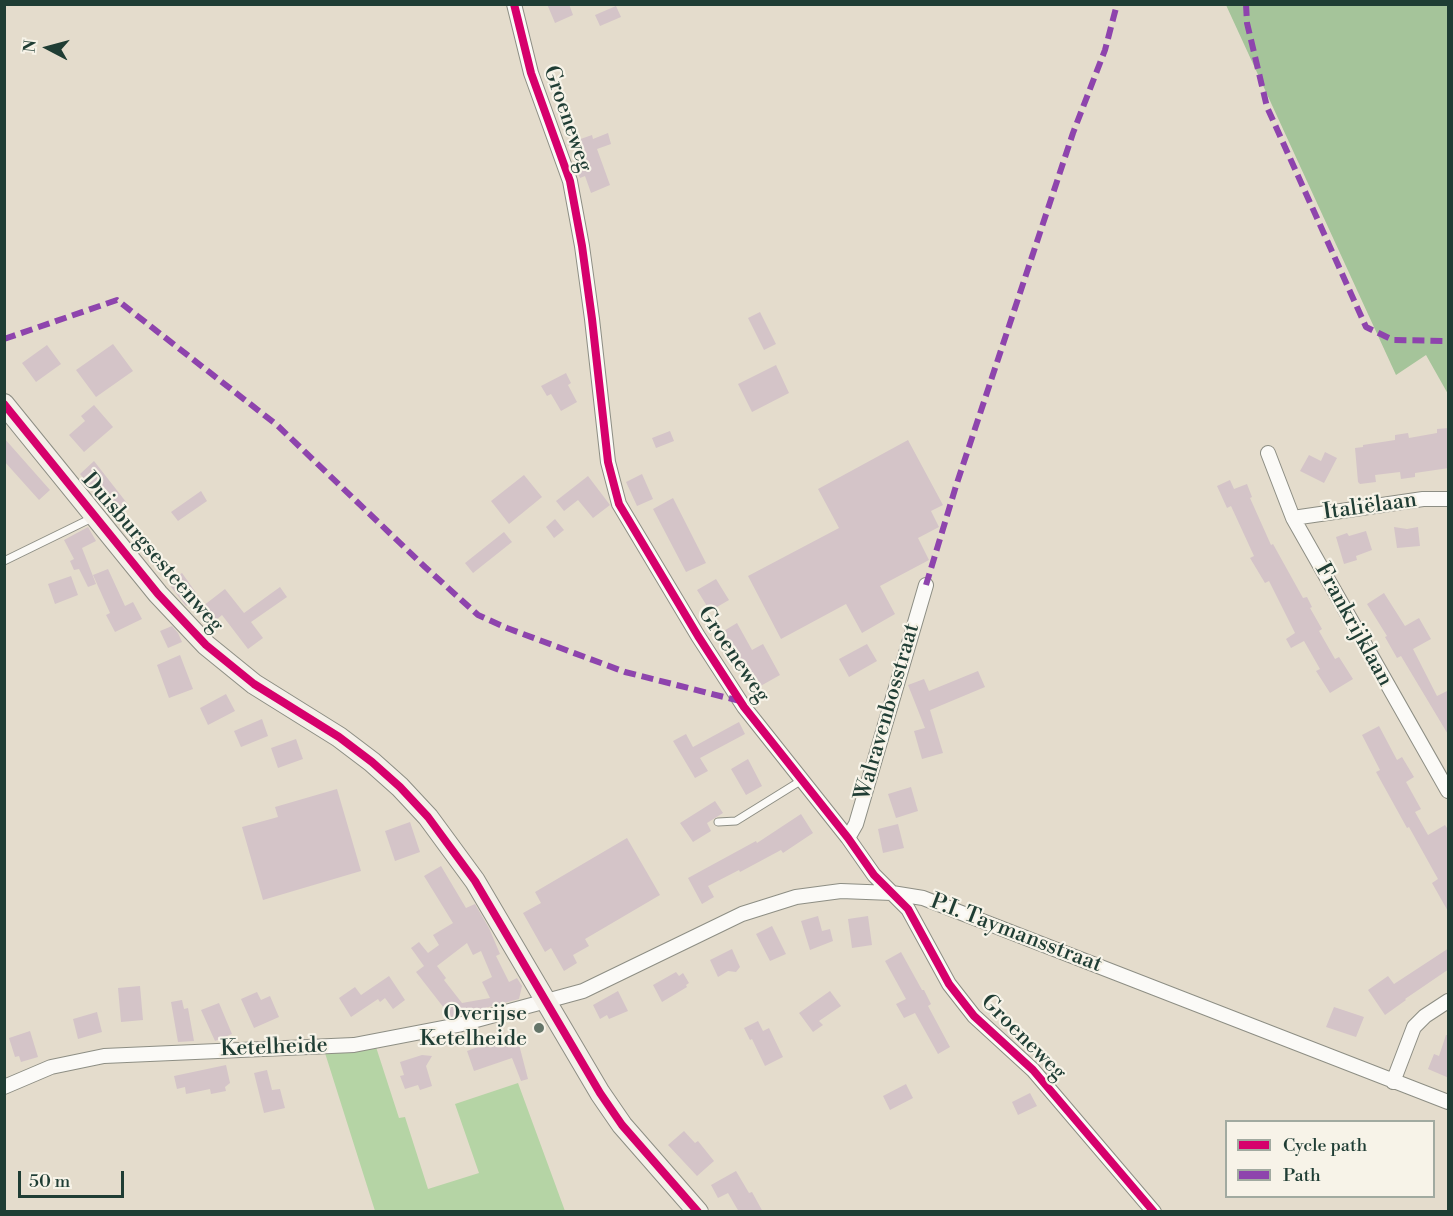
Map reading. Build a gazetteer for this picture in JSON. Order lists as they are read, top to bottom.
{
  "streets": {
    "street": [
      "Groeneweg",
      "Italiëlaan",
      "Duisburgsesteenweg",
      "Frankrijklaan",
      "Walravenbosstraat",
      "P.I. Taymansstraat",
      "Ketelheide"
    ]
  },
  "crossings": [
    ["Groeneweg", "Walravenbosstraat"],
    ["Groeneweg", "P.I. Taymansstraat"],
    ["Italiëlaan", "Frankrijklaan"],
    ["Duisburgsesteenweg", "P.I. Taymansstraat"],
    ["Duisburgsesteenweg", "Ketelheide"],
    ["P.I. Taymansstraat", "Ketelheide"]
  ],
  "places": ["Overijse Ketelheide"],
  "legend": ["Cycle path", "Path"],
  "scale_bar": "50 m",
  "north": "left"
}
